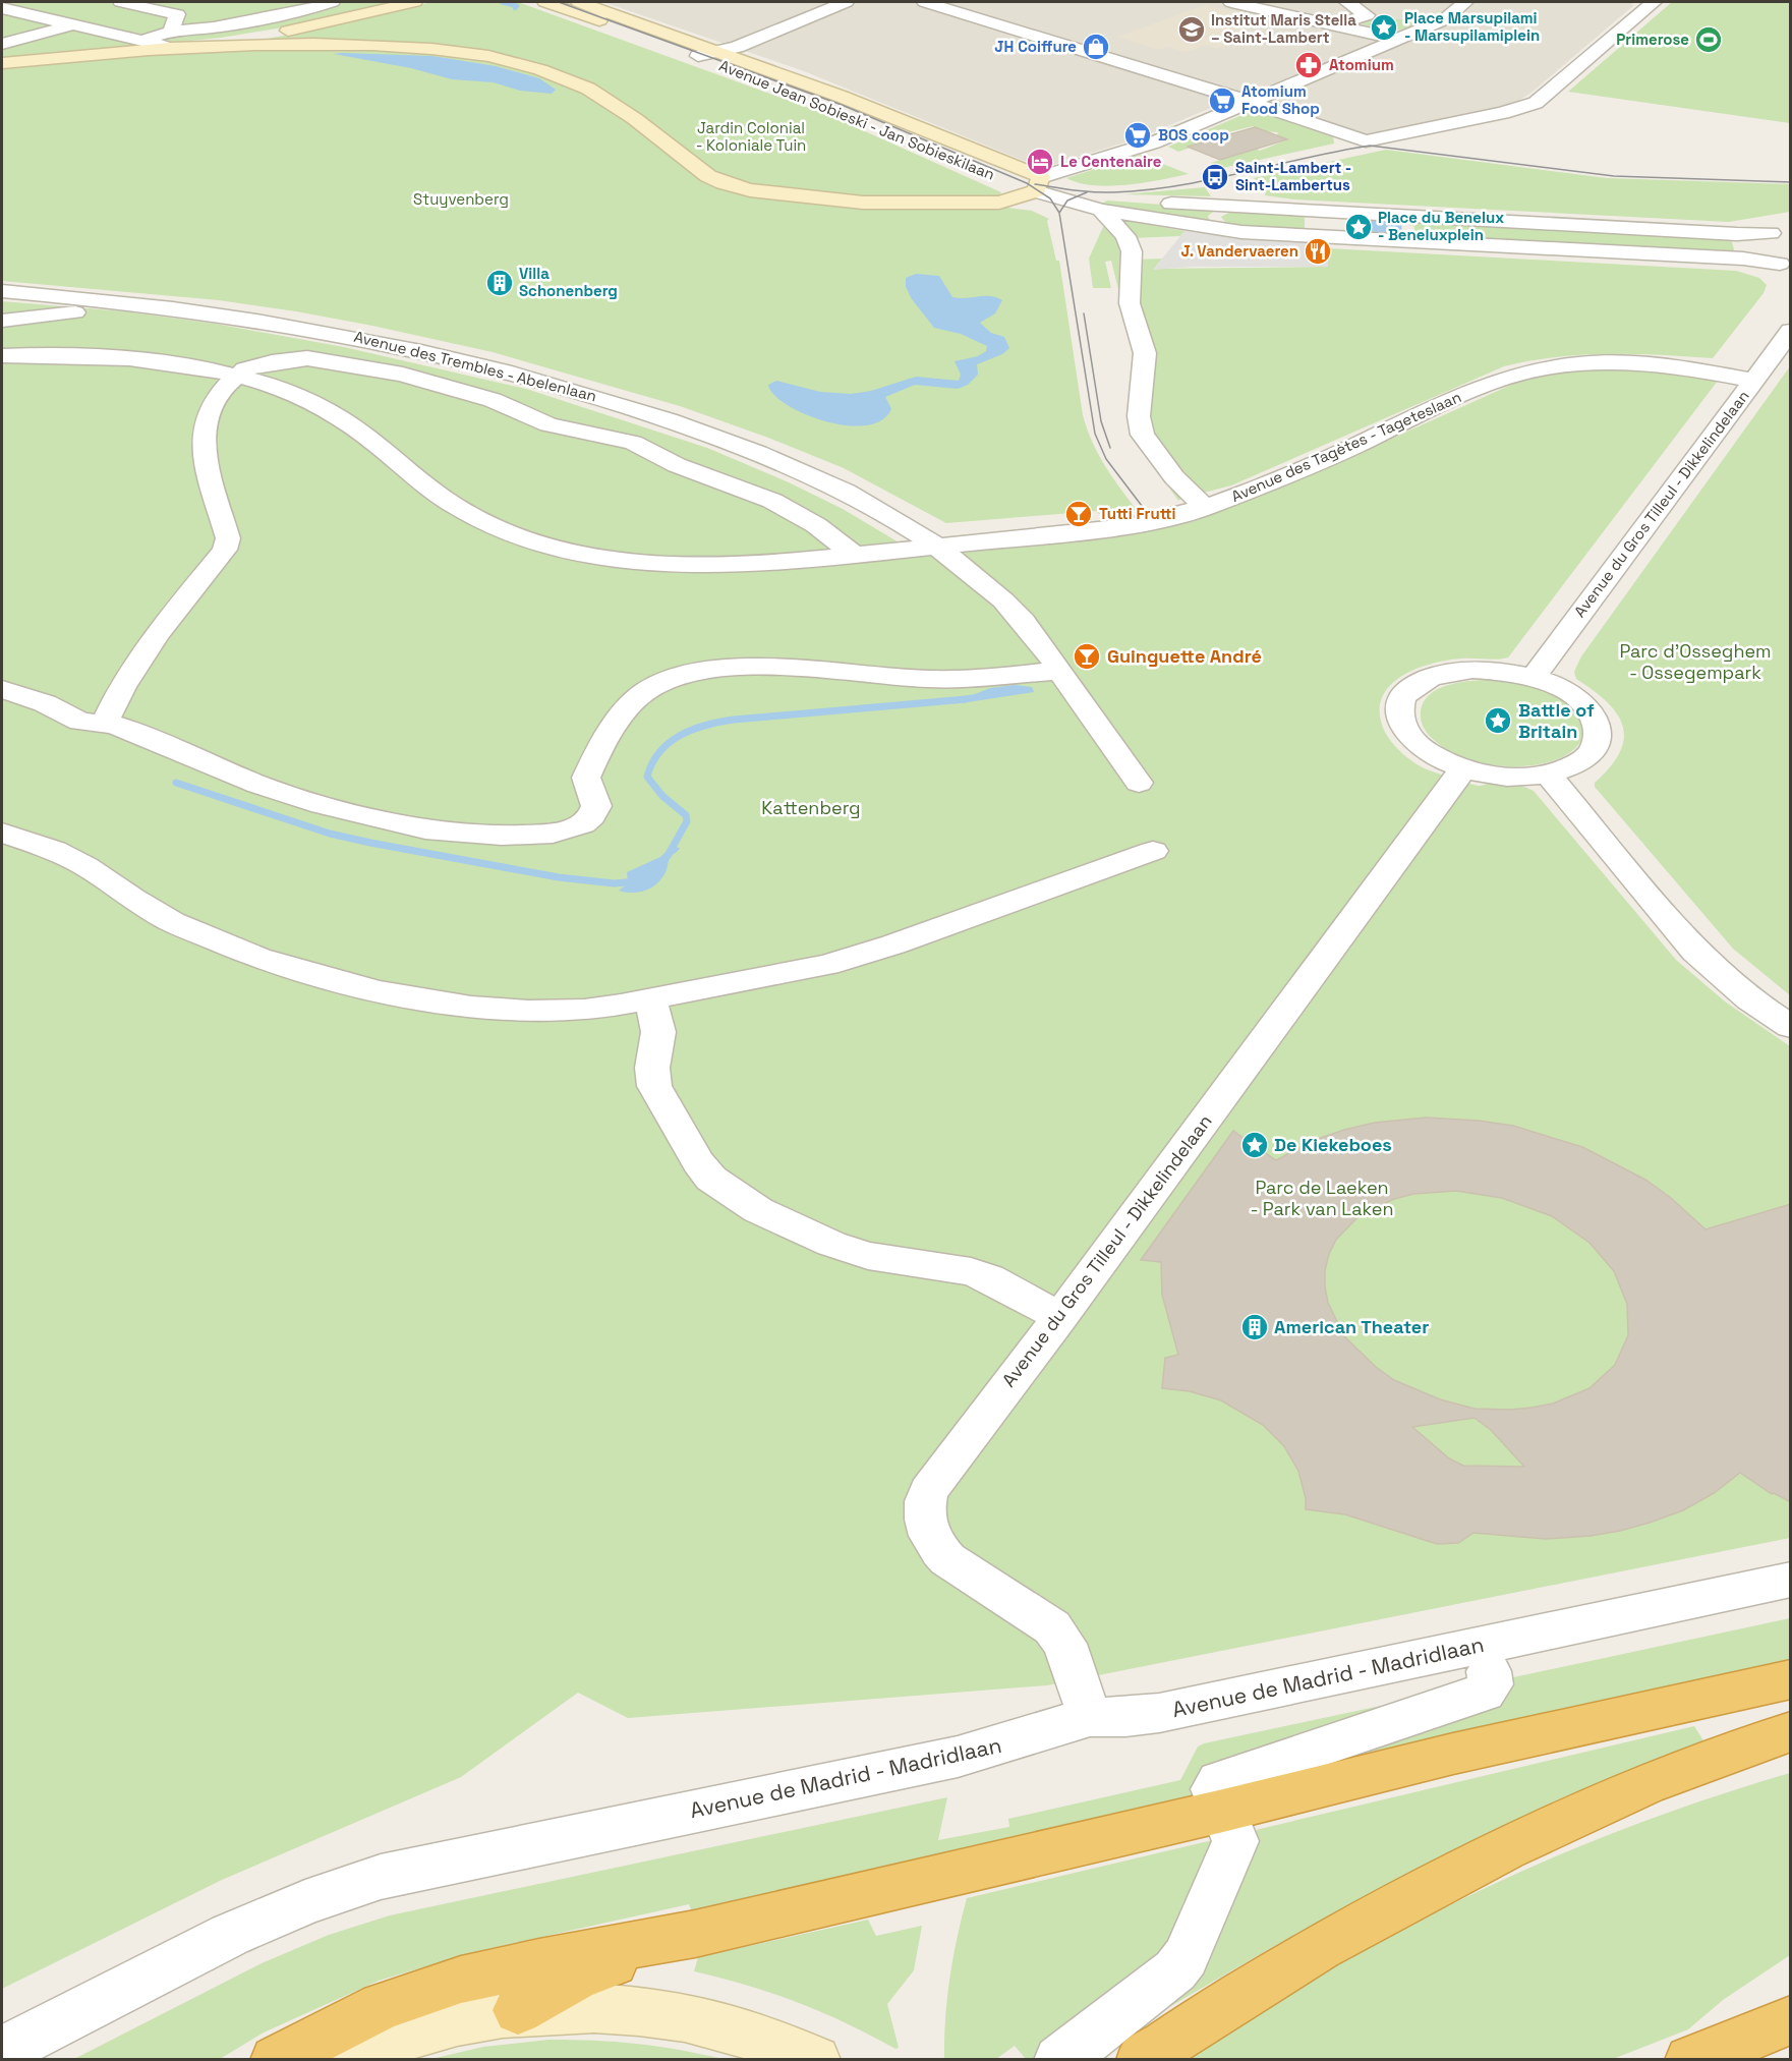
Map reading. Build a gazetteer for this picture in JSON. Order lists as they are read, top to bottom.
{
  "streets": {
    "street": [
      "Avenue Jean Sobieski - Jan Sobieskilaan",
      "Avenue des Trembles - Abelenlaan",
      "Avenue des Tagètes - Tageteslaan",
      "Avenue du Gros Tilleul - Dikkelindelaan",
      "Avenue de Madrid - Madridlaan"
    ]
  },
  "crossings": [
    ["Avenue des Trembles - Abelenlaan", "Avenue des Tagètes - Tageteslaan"],
    ["Avenue des Tagètes - Tageteslaan", "Avenue du Gros Tilleul - Dikkelindelaan"],
    ["Avenue du Gros Tilleul - Dikkelindelaan", "Avenue de Madrid - Madridlaan"]
  ],
  "parks": [
    "Jardin Colonial - Koloniale Tuin",
    "Stuyvenberg",
    "Parc d'Osseghem - Ossegempark",
    "Kattenberg",
    "Parc de Laeken - Park van Laken"
  ],
  "places": {
    "place": [
      "Place Marsupilami - Marsupilamiplein",
      "Place du Benelux - Beneluxplein",
      "Battle of Britain",
      "De Kiekeboes"
    ],
    "school or university": ["Institut Maris Stella – Saint-Lambert"],
    "sports": ["Primerose"],
    "shop": ["JH Coiffure"],
    "pharmacy": ["Atomium"],
    "supermarket": ["Atomium Food Shop", "BOS coop"],
    "hotel": ["Le Centenaire"],
    "bus stop": ["Saint-Lambert - Sint-Lambertus"],
    "restaurant": ["J. Vandervaeren"],
    "building": ["Villa Schonenberg", "American Theater"],
    "bar": ["Tutti Frutti", "Guinguette André"]
  }
}
